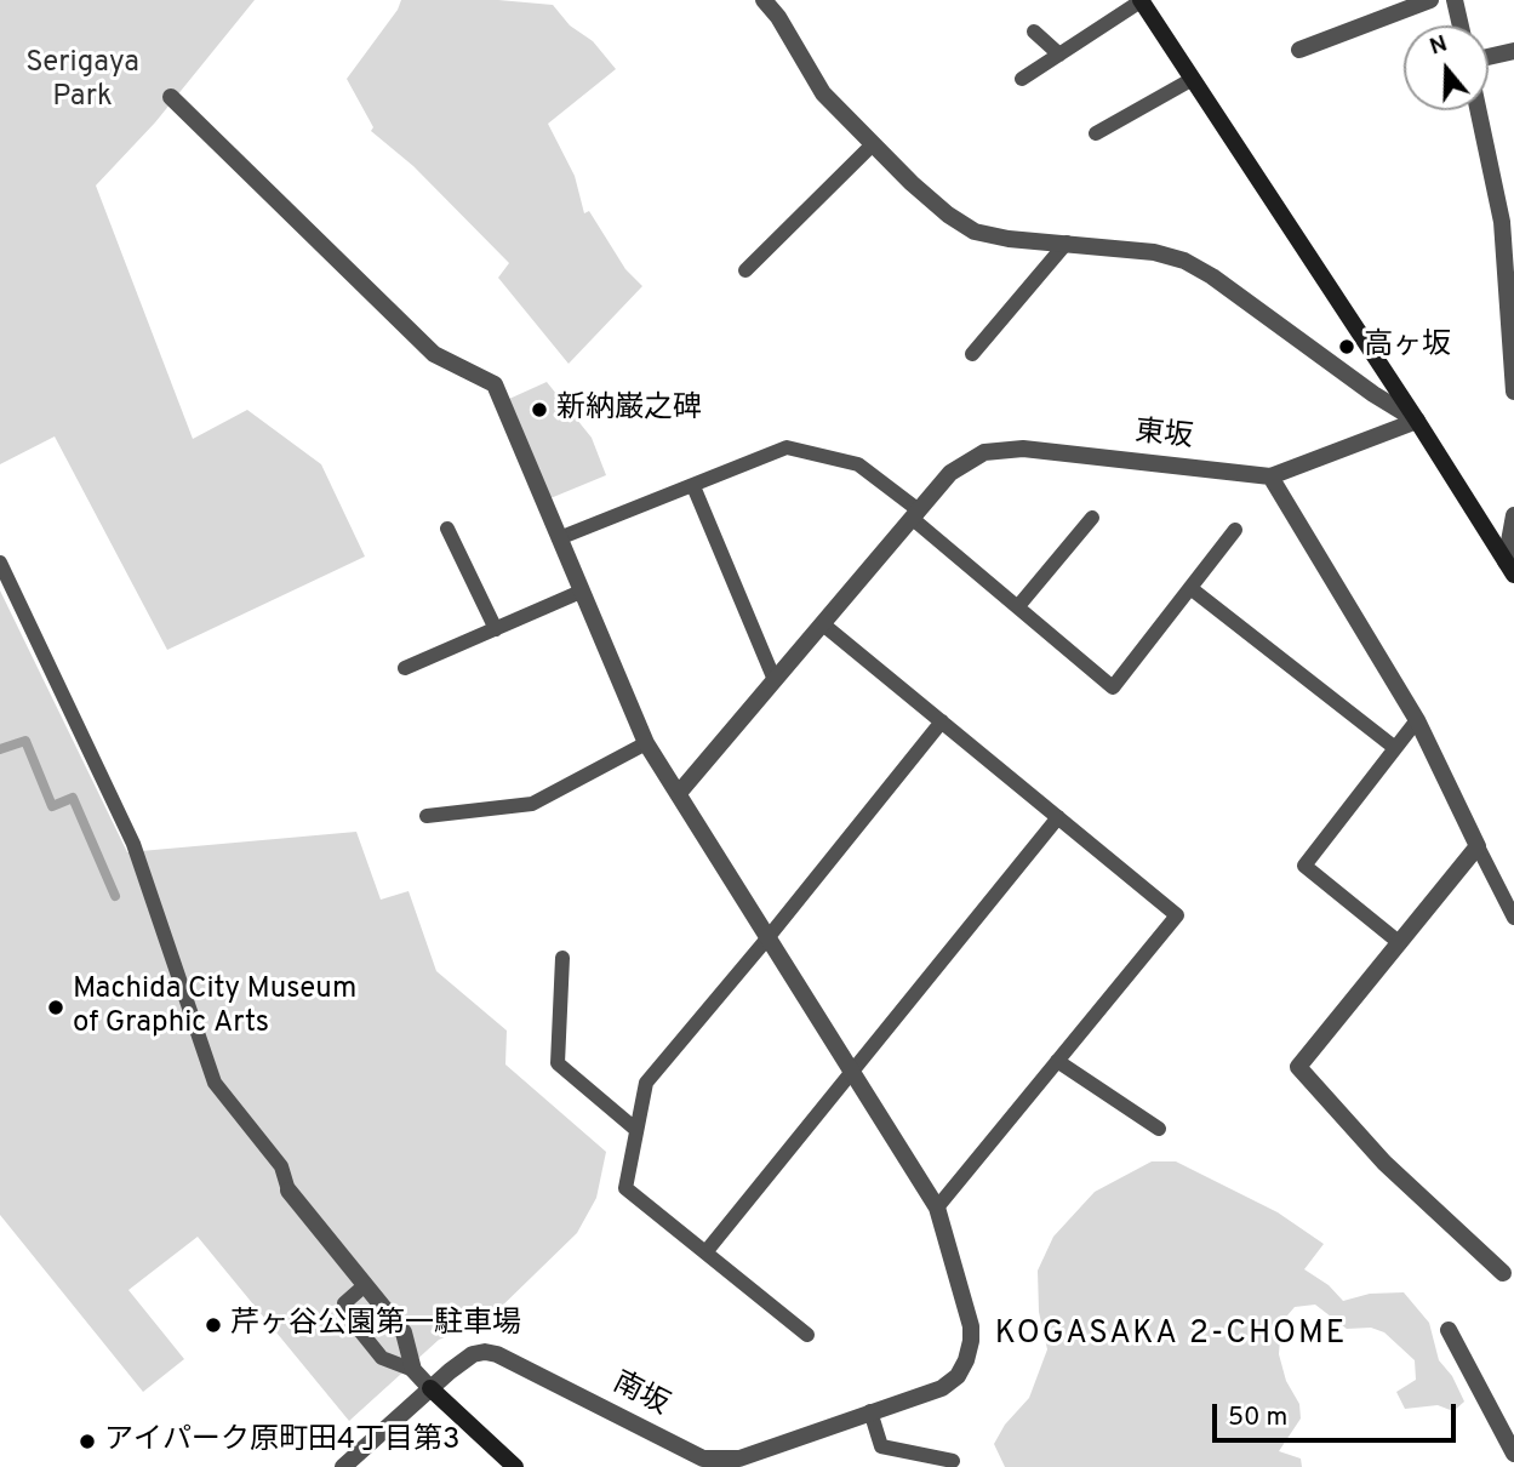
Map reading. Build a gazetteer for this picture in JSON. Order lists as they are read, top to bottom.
{
  "streets": {
    "street": ["東坂", "南坂"]
  },
  "crossings": [
    ["東坂", "南坂"]
  ],
  "districts": ["KOGASAKA 2-CHOME"],
  "parks": ["Serigaya Park"],
  "places": [
    "高ヶ坂",
    "新納巌之碑",
    "Machida City Museum of Graphic Arts",
    "芹ヶ谷公園第一駐車場",
    "アイパーク原町田4丁目第3"
  ],
  "scale_bar": "50 m",
  "north": "top"
}
